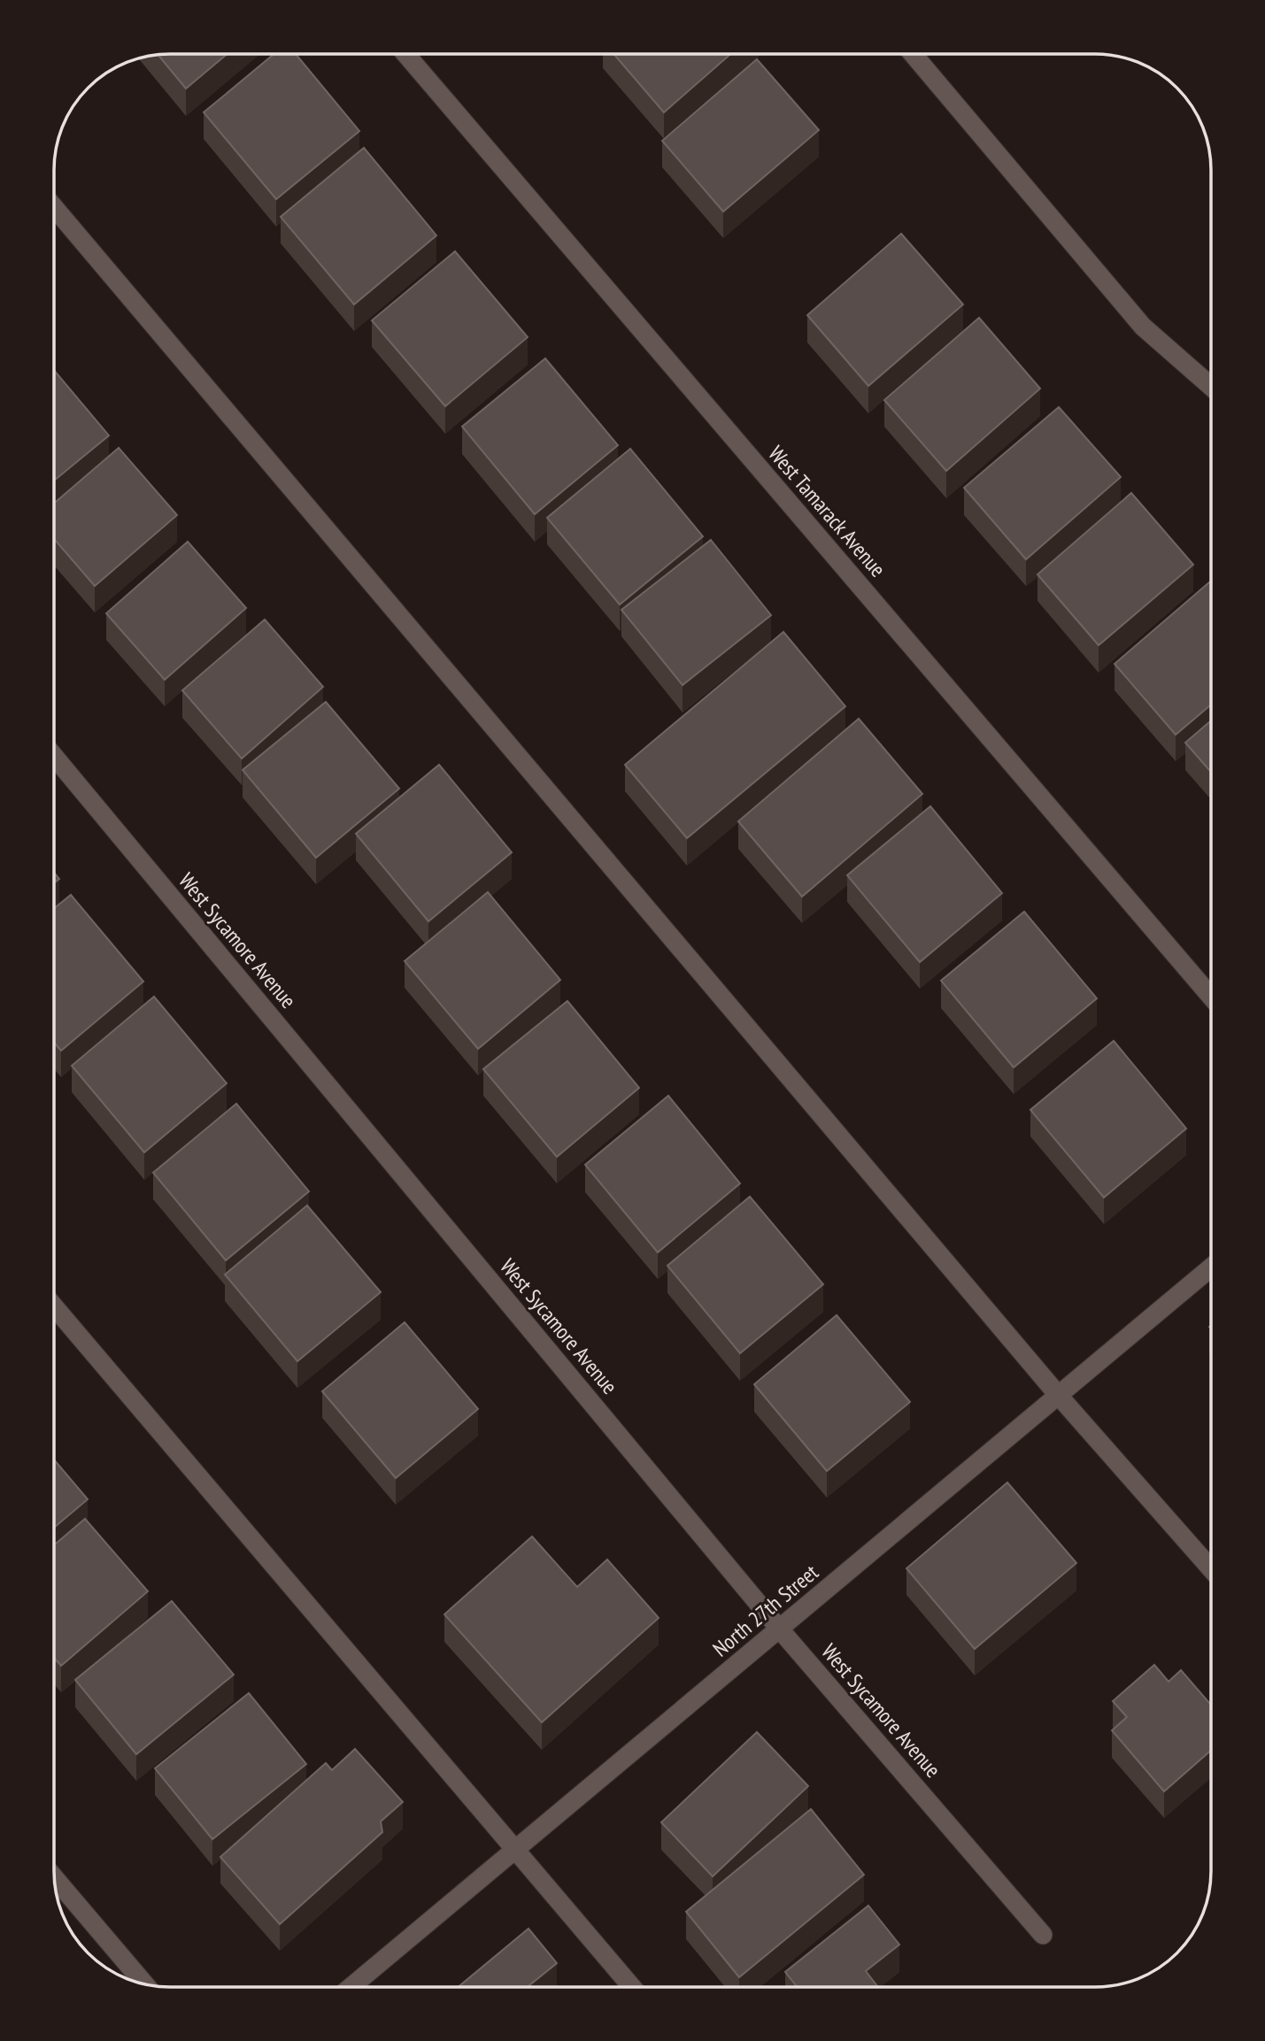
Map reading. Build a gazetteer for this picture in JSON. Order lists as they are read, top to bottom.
{
  "streets": {
    "street": ["West Tamarack Avenue", "West Sycamore Avenue", "North 27th Street"]
  },
  "crossings": [
    ["West Sycamore Avenue", "North 27th Street"]
  ]
}
